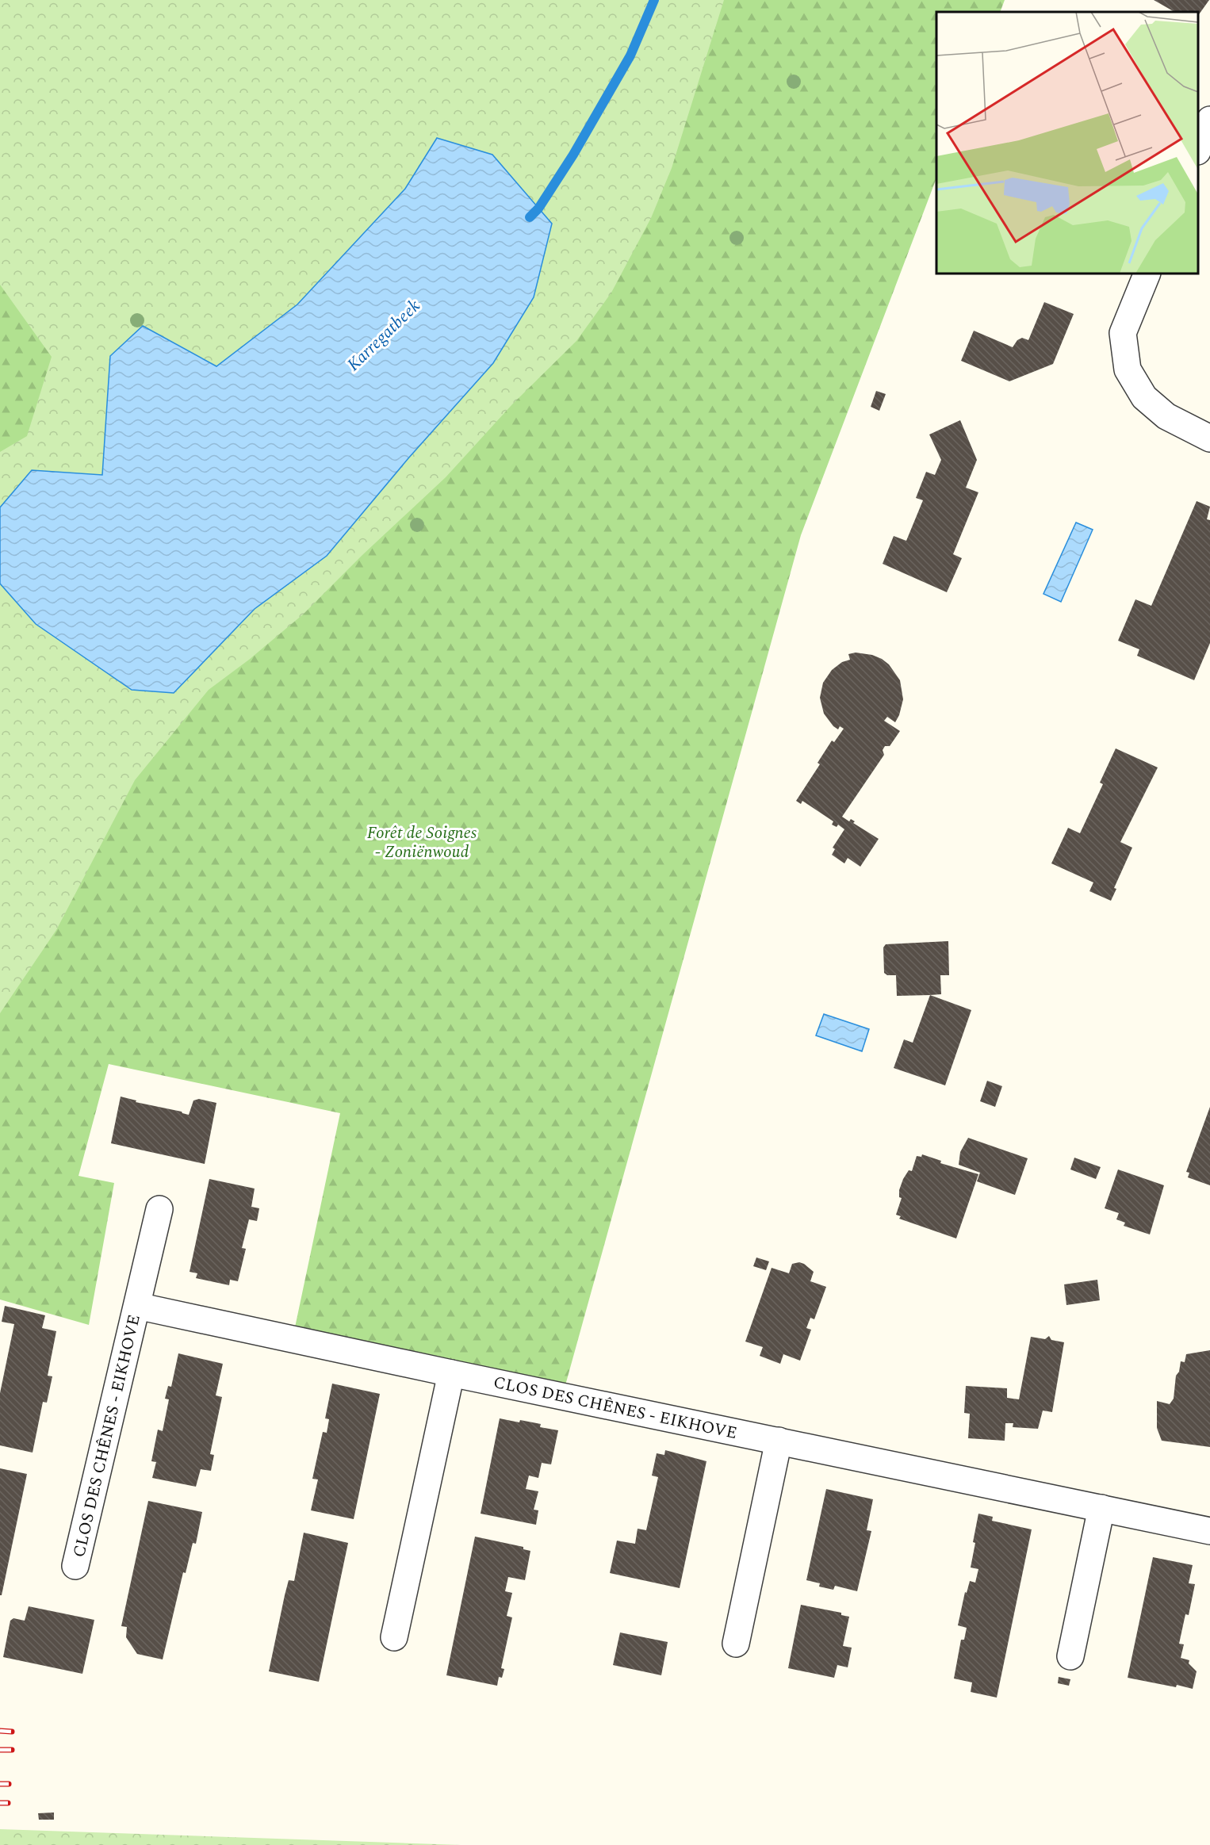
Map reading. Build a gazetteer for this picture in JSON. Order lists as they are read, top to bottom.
{
  "streets": {
    "street": ["CLOS DES CHÊNES - EIKHOVE"]
  },
  "water": ["Karregatbeek"],
  "parks": ["Forêt de Soignes - Zoniënwoud"]
}
